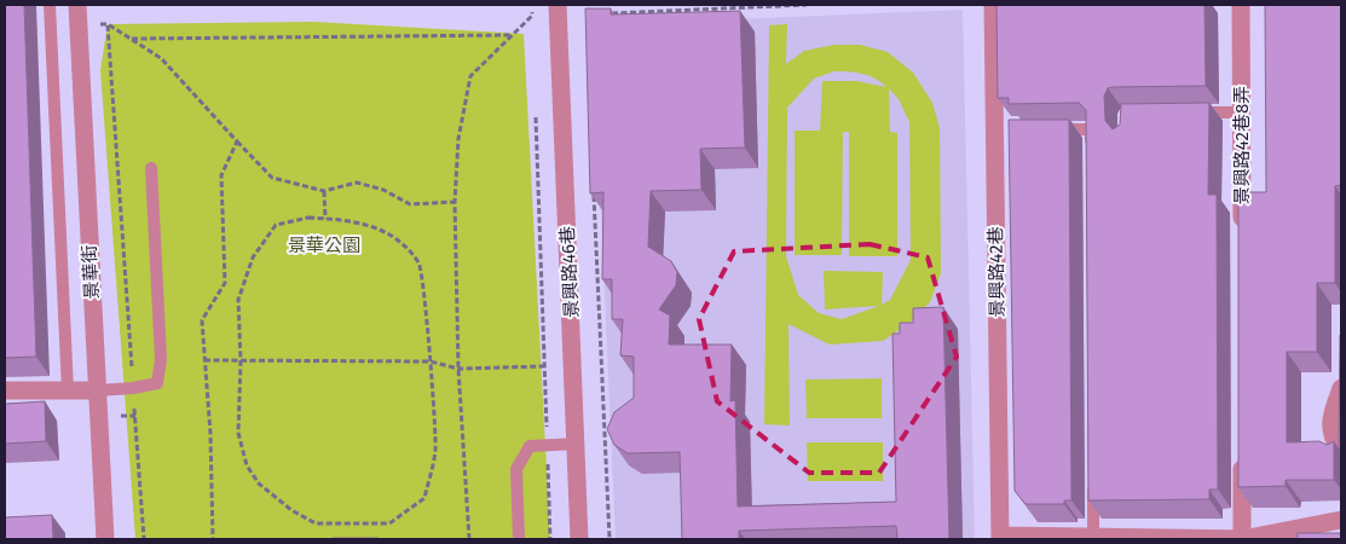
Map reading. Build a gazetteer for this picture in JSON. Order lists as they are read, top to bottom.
{
  "streets": {
    "street": [
      "景興路42巷8弄",
      "景華街",
      "景興路46巷",
      "景興路42巷"
    ]
  },
  "parks": ["景華公園"]
}
